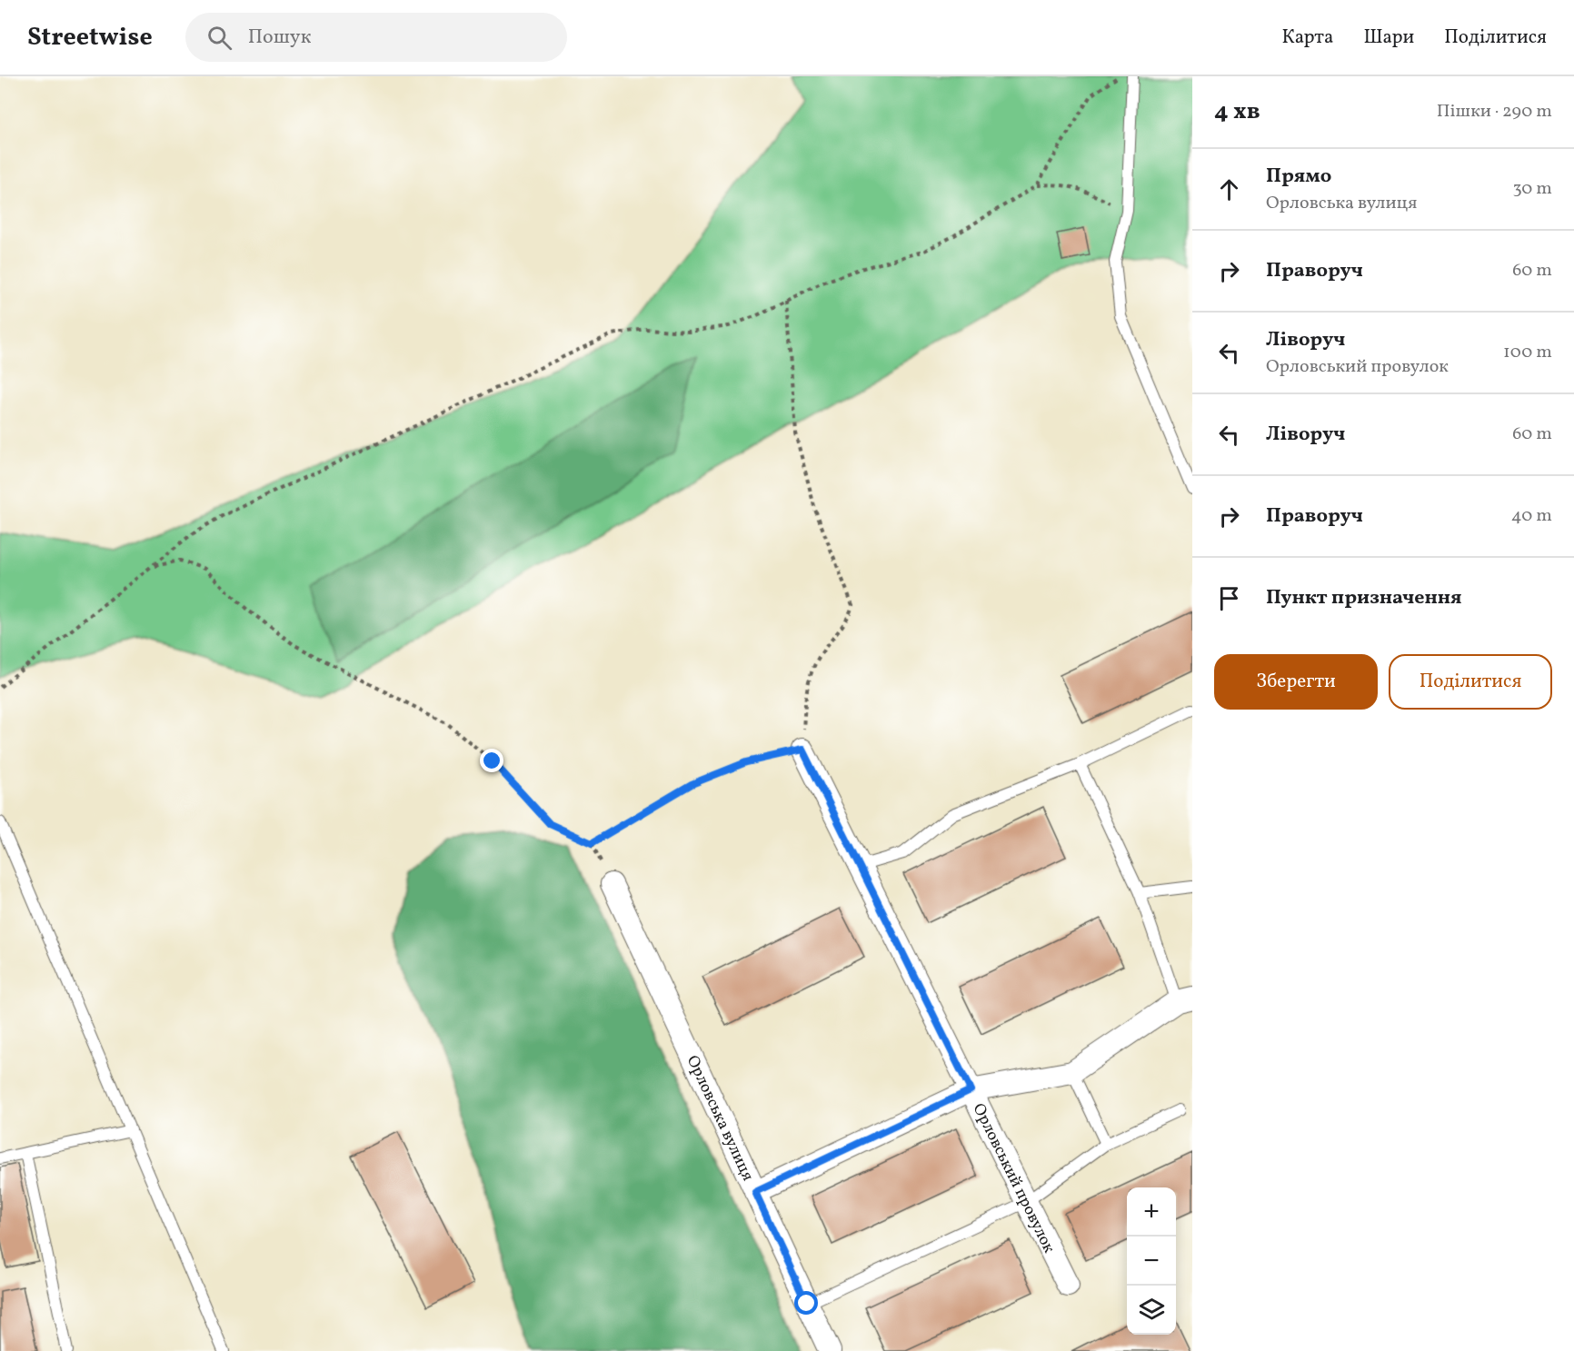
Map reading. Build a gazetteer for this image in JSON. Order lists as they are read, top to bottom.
{
  "streets": {
    "street": ["Орловська вулиця", "Орловський провулок"]
  },
  "page": {
    "header": "Streetwise",
    "search": "Пошук",
    "nav": ["Карта", "Шари", "Поділитися"],
    "heading": ["4 хв", "Пішки · 290 m"],
    "list": [
      ["Прямо", "Орловська вулиця", "30 m"],
      ["Праворуч", "60 m"],
      ["Ліворуч", "Орловський провулок", "100 m"],
      ["Ліворуч", "60 m"],
      ["Праворуч", "40 m"],
      "Пункт призначення"
    ],
    "buttons": ["Зберегти", "Поділитися"],
    "map_buttons": ["+", "−"]
  }
}
